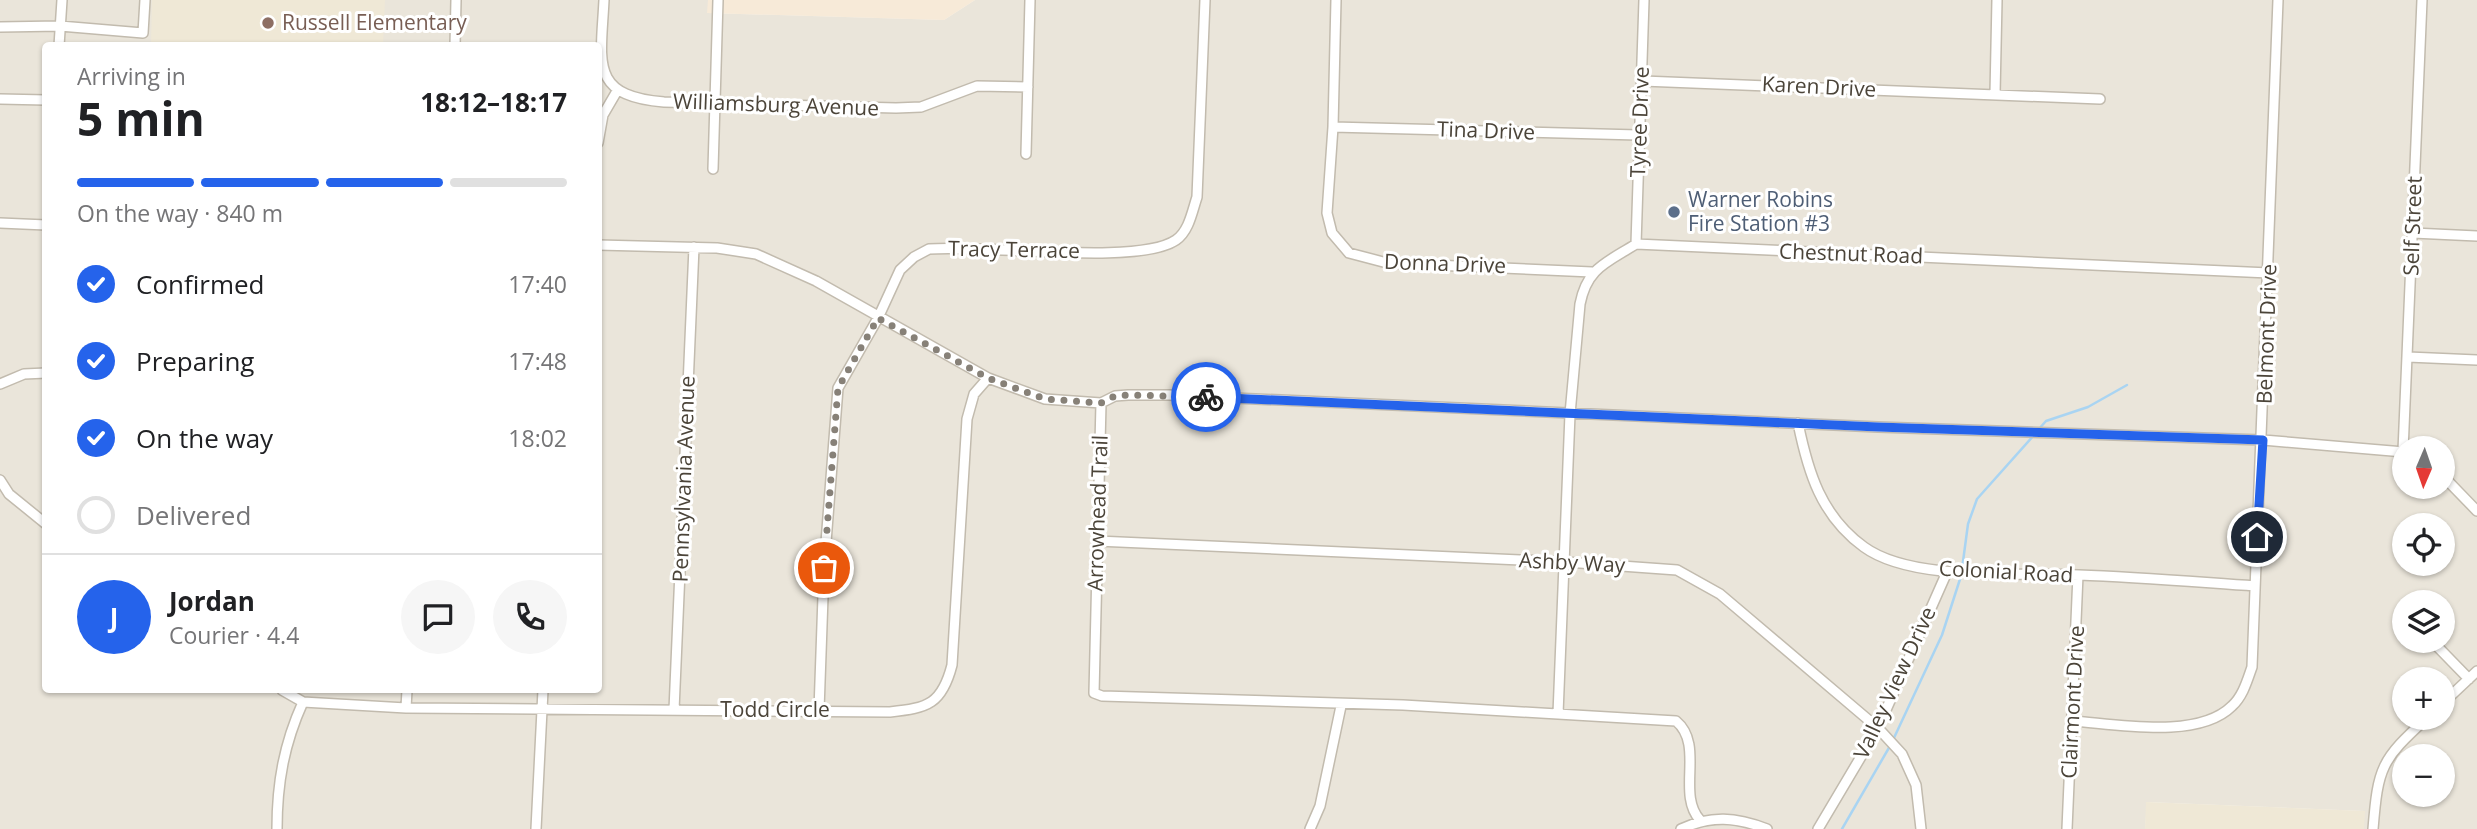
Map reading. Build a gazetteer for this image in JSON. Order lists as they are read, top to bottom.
{
  "streets": {
    "street": [
      "Karen Drive",
      "Williamsburg Avenue",
      "Tyree Drive",
      "Tina Drive",
      "Self Street",
      "Tracy Terrace",
      "Chestnut Road",
      "Donna Drive",
      "Belmont Drive",
      "Pennsylvania Avenue",
      "Arrowhead Trail",
      "Ashby Way",
      "Colonial Road",
      "Valley View Drive",
      "Clairmont Drive",
      "Todd Circle"
    ]
  },
  "crossings": [
    ["Karen Drive", "Tyree Drive"],
    ["Tyree Drive", "Tina Drive"],
    ["Tyree Drive", "Chestnut Road"],
    ["Tina Drive", "Donna Drive"],
    ["Tracy Terrace", "Todd Circle"],
    ["Chestnut Road", "Belmont Drive"],
    ["Belmont Drive", "Arrowhead Trail"],
    ["Belmont Drive", "Colonial Road"],
    ["Belmont Drive", "Clairmont Drive"],
    ["Pennsylvania Avenue", "Todd Circle"],
    ["Arrowhead Trail", "Ashby Way"],
    ["Arrowhead Trail", "Colonial Road"],
    ["Ashby Way", "Valley View Drive"],
    ["Colonial Road", "Valley View Drive"],
    ["Colonial Road", "Clairmont Drive"]
  ],
  "places": ["Russell Elementary", "Warner Robins Fire Station #3"],
  "north": "bottom",
  "page": {
    "heading": ["5 min", "Arriving in", "18:12–18:17"],
    "panel": ["Jordan", "Courier · 4.4"],
    "bar": "On the way · 840 m",
    "list": [
      ["Confirmed", "17:40"],
      ["Preparing", "17:48"],
      ["On the way", "18:02"],
      "Delivered"
    ],
    "map_buttons": ["+", "−"],
    "round": "J"
  }
}
